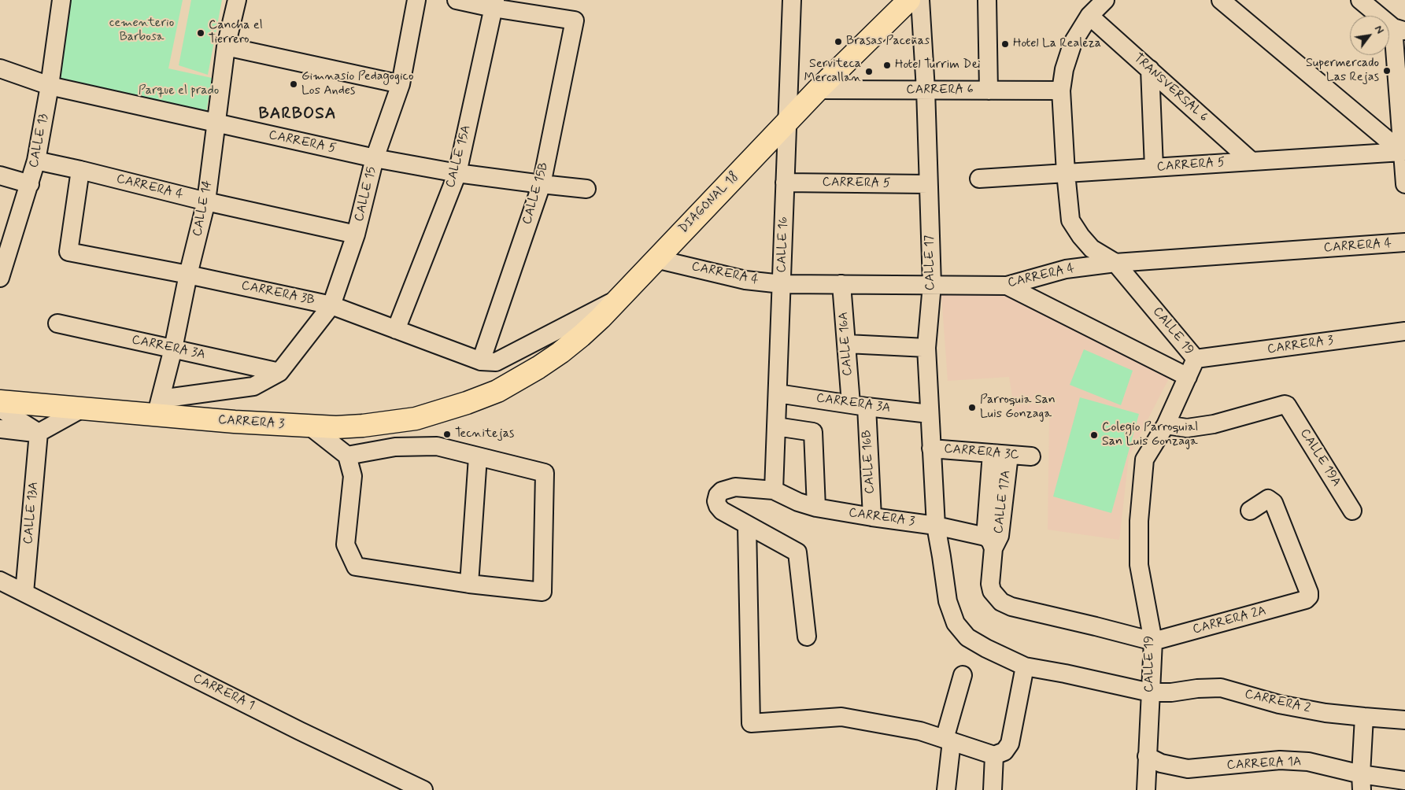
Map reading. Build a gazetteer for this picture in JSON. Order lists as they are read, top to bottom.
{
  "streets": {
    "main road": ["DIAGONAL 18", "CARRERA 3"],
    "street": [
      "TRANSVERSAL 6",
      "CARRERA 6",
      "CALLE 13",
      "CARRERA 5",
      "CALLE 15A",
      "CARRERA 4",
      "CALLE 15B",
      "CALLE 15",
      "CALLE 14",
      "CALLE 16",
      "CALLE 17",
      "CARRERA 3B",
      "CALLE 19",
      "CALLE 16A",
      "CARRERA 3A",
      "CARRERA 3C",
      "CALLE 19A",
      "CALLE 16B",
      "CALLE 17A",
      "CALLE 13A",
      "CARRERA 2A",
      "CARRERA 1",
      "CARRERA 2",
      "CARRERA 1A"
    ]
  },
  "crossings": [
    ["TRANSVERSAL 6", "CARRERA 5"],
    ["TRANSVERSAL 6", "CALLE 19"],
    ["CARRERA 6", "DIAGONAL 18"],
    ["CARRERA 6", "CALLE 17"],
    ["CARRERA 6", "CALLE 19"],
    ["CALLE 13", "CARRERA 5"],
    ["CALLE 13", "CARRERA 4"],
    ["CARRERA 5", "CALLE 15A"],
    ["CARRERA 5", "CALLE 15B"],
    ["CARRERA 5", "CALLE 15"],
    ["CARRERA 5", "CALLE 14"],
    ["CARRERA 5", "CALLE 16"],
    ["CARRERA 5", "CALLE 17"],
    ["CARRERA 5", "CALLE 19"],
    ["CALLE 15A", "CALLE 15B"],
    ["CALLE 15A", "CARRERA 3B"],
    ["CARRERA 4", "CALLE 15"],
    ["CARRERA 4", "DIAGONAL 18"],
    ["CARRERA 4", "CALLE 14"],
    ["CARRERA 4", "CALLE 16"],
    ["CARRERA 4", "CALLE 17"],
    ["CARRERA 4", "CARRERA 3B"],
    ["CARRERA 4", "CALLE 19"],
    ["CARRERA 4", "CALLE 16A"],
    ["CALLE 15B", "CARRERA 3B"],
    ["CALLE 15", "CARRERA 3B"],
    ["CALLE 15", "CARRERA 3A"],
    ["DIAGONAL 18", "CALLE 16"],
    ["DIAGONAL 18", "CARRERA 3"],
    ["CALLE 14", "CARRERA 3B"],
    ["CALLE 14", "CARRERA 3"],
    ["CALLE 14", "CARRERA 3A"],
    ["CALLE 16", "CARRERA 3"],
    ["CALLE 16", "CARRERA 3A"],
    ["CALLE 17", "CARRERA 3"],
    ["CALLE 17", "CARRERA 3A"],
    ["CALLE 17", "CARRERA 3C"],
    ["CALLE 17", "CARRERA 2"],
    ["CALLE 19", "CARRERA 3"],
    ["CALLE 19", "CALLE 19A"],
    ["CALLE 19", "CALLE 17A"],
    ["CALLE 19", "CARRERA 2A"],
    ["CALLE 19", "CARRERA 2"],
    ["CALLE 19", "CARRERA 1A"],
    ["CALLE 16A", "CARRERA 3A"],
    ["CALLE 16A", "CALLE 16B"],
    ["CARRERA 3", "CALLE 16B"],
    ["CARRERA 3", "CALLE 17A"],
    ["CARRERA 3A", "CALLE 16B"],
    ["CARRERA 3C", "CALLE 17A"],
    ["CALLE 17A", "CARRERA 2A"],
    ["CALLE 13A", "CARRERA 1"]
  ],
  "districts": ["BARBOSA"],
  "parks": ["cementerio Barbosa", "Parque el prado"],
  "places": [
    "Cancha el Tierrero",
    "Brasas Paceñas",
    "Hotel La Realeza",
    "Hotel Turrim Dei",
    "Supermercado Las Rejas",
    "Serviteca Mercallan",
    "Gimnasio Pedagogico Los Andes",
    "Parroquia San Luis Gonzaga",
    "Tecnitejas",
    "Colegio Parroquial San Luis Gonzaga"
  ],
  "north": "top right"
}
